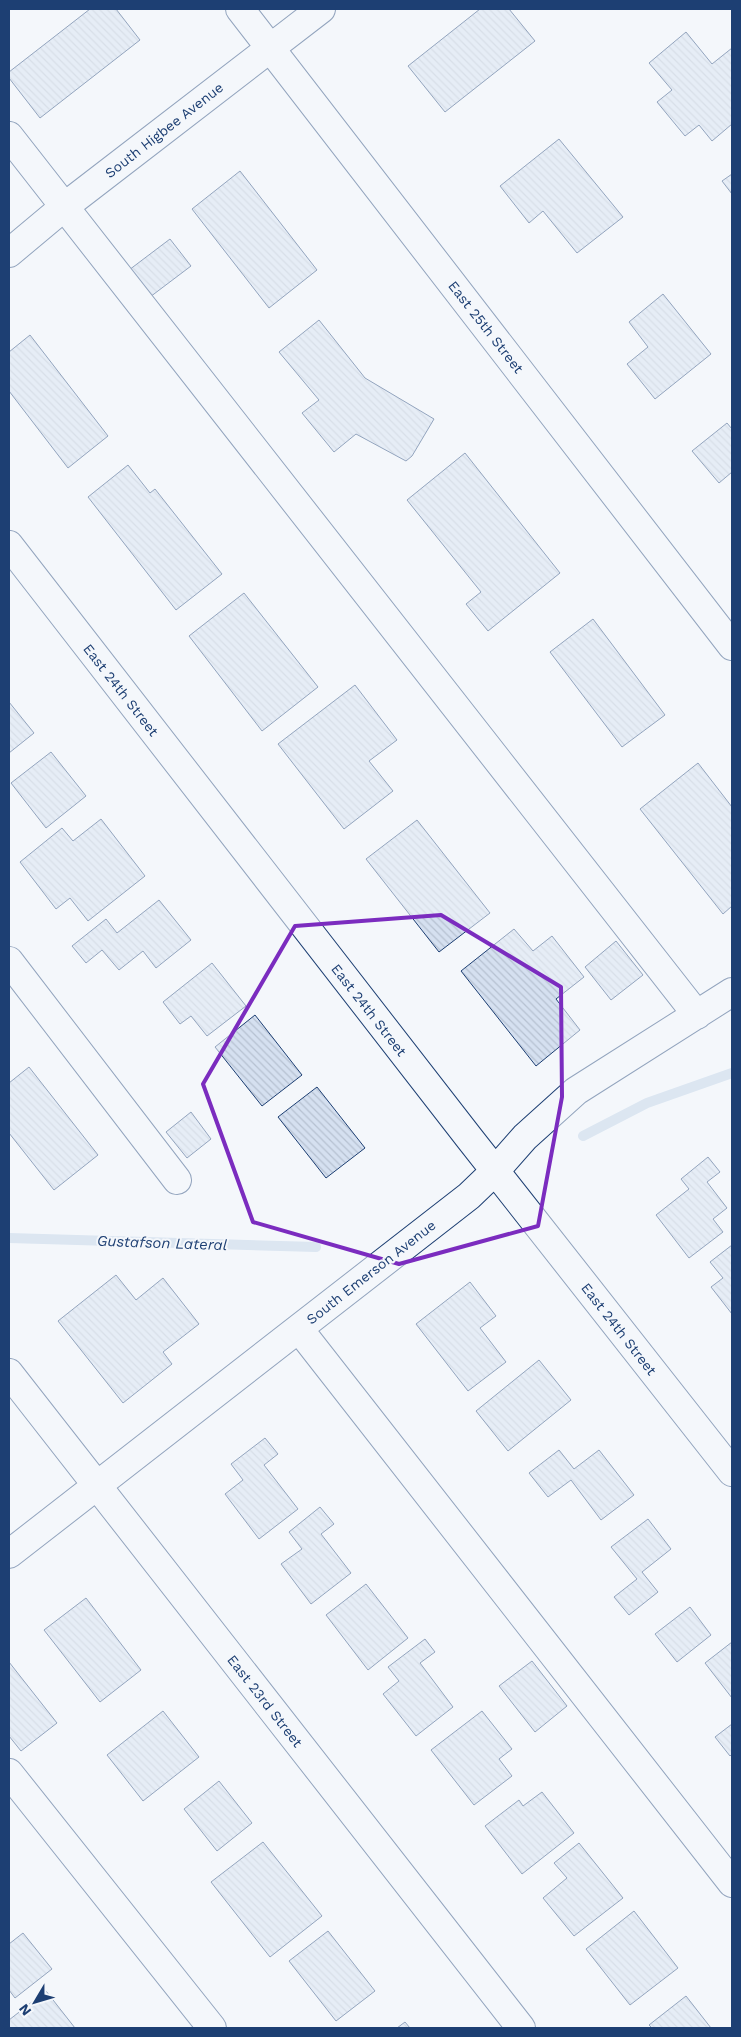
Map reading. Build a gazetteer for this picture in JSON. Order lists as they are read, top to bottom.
{
  "streets": {
    "street": [
      "South Higbee Avenue",
      "East 25th Street",
      "East 24th Street",
      "South Emerson Avenue",
      "East 23rd Street"
    ]
  },
  "crossings": [
    ["South Higbee Avenue", "East 25th Street"],
    ["East 24th Street", "South Emerson Avenue"],
    ["South Emerson Avenue", "East 23rd Street"]
  ],
  "water": ["Gustafson Lateral"],
  "north": "bottom left"
}
